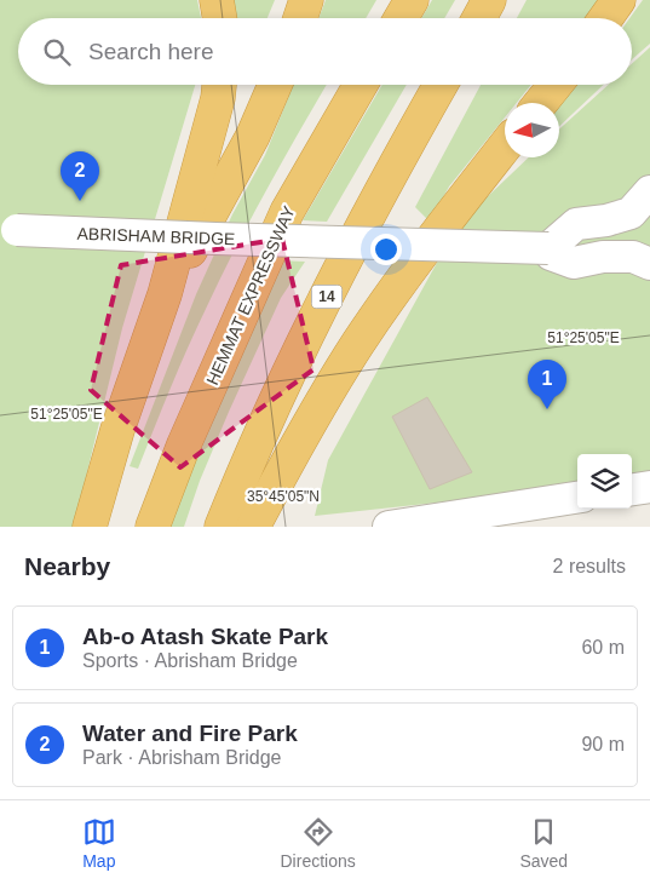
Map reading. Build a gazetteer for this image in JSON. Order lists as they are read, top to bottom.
{
  "streets": {
    "highway": ["HEMMAT EXPRESSWAY", "14"],
    "street": ["ABRISHAM BRIDGE"]
  },
  "north": "left",
  "page": {
    "search": "Search here",
    "pins": ["2", "1"],
    "heading": ["Nearby", "2 results"],
    "list": [
      {
        "mark": "1",
        "name": "Ab-o Atash Skate Park",
        "note": "Sports · Abrisham Bridge",
        "value": "60 m"
      },
      {
        "mark": "2",
        "name": "Water and Fire Park",
        "note": "Park · Abrisham Bridge",
        "value": "90 m"
      }
    ],
    "nav": ["Map", "Directions", "Saved"]
  },
  "coordinates": ["51°25'05\"E", "35°45'05\"N"]
}
